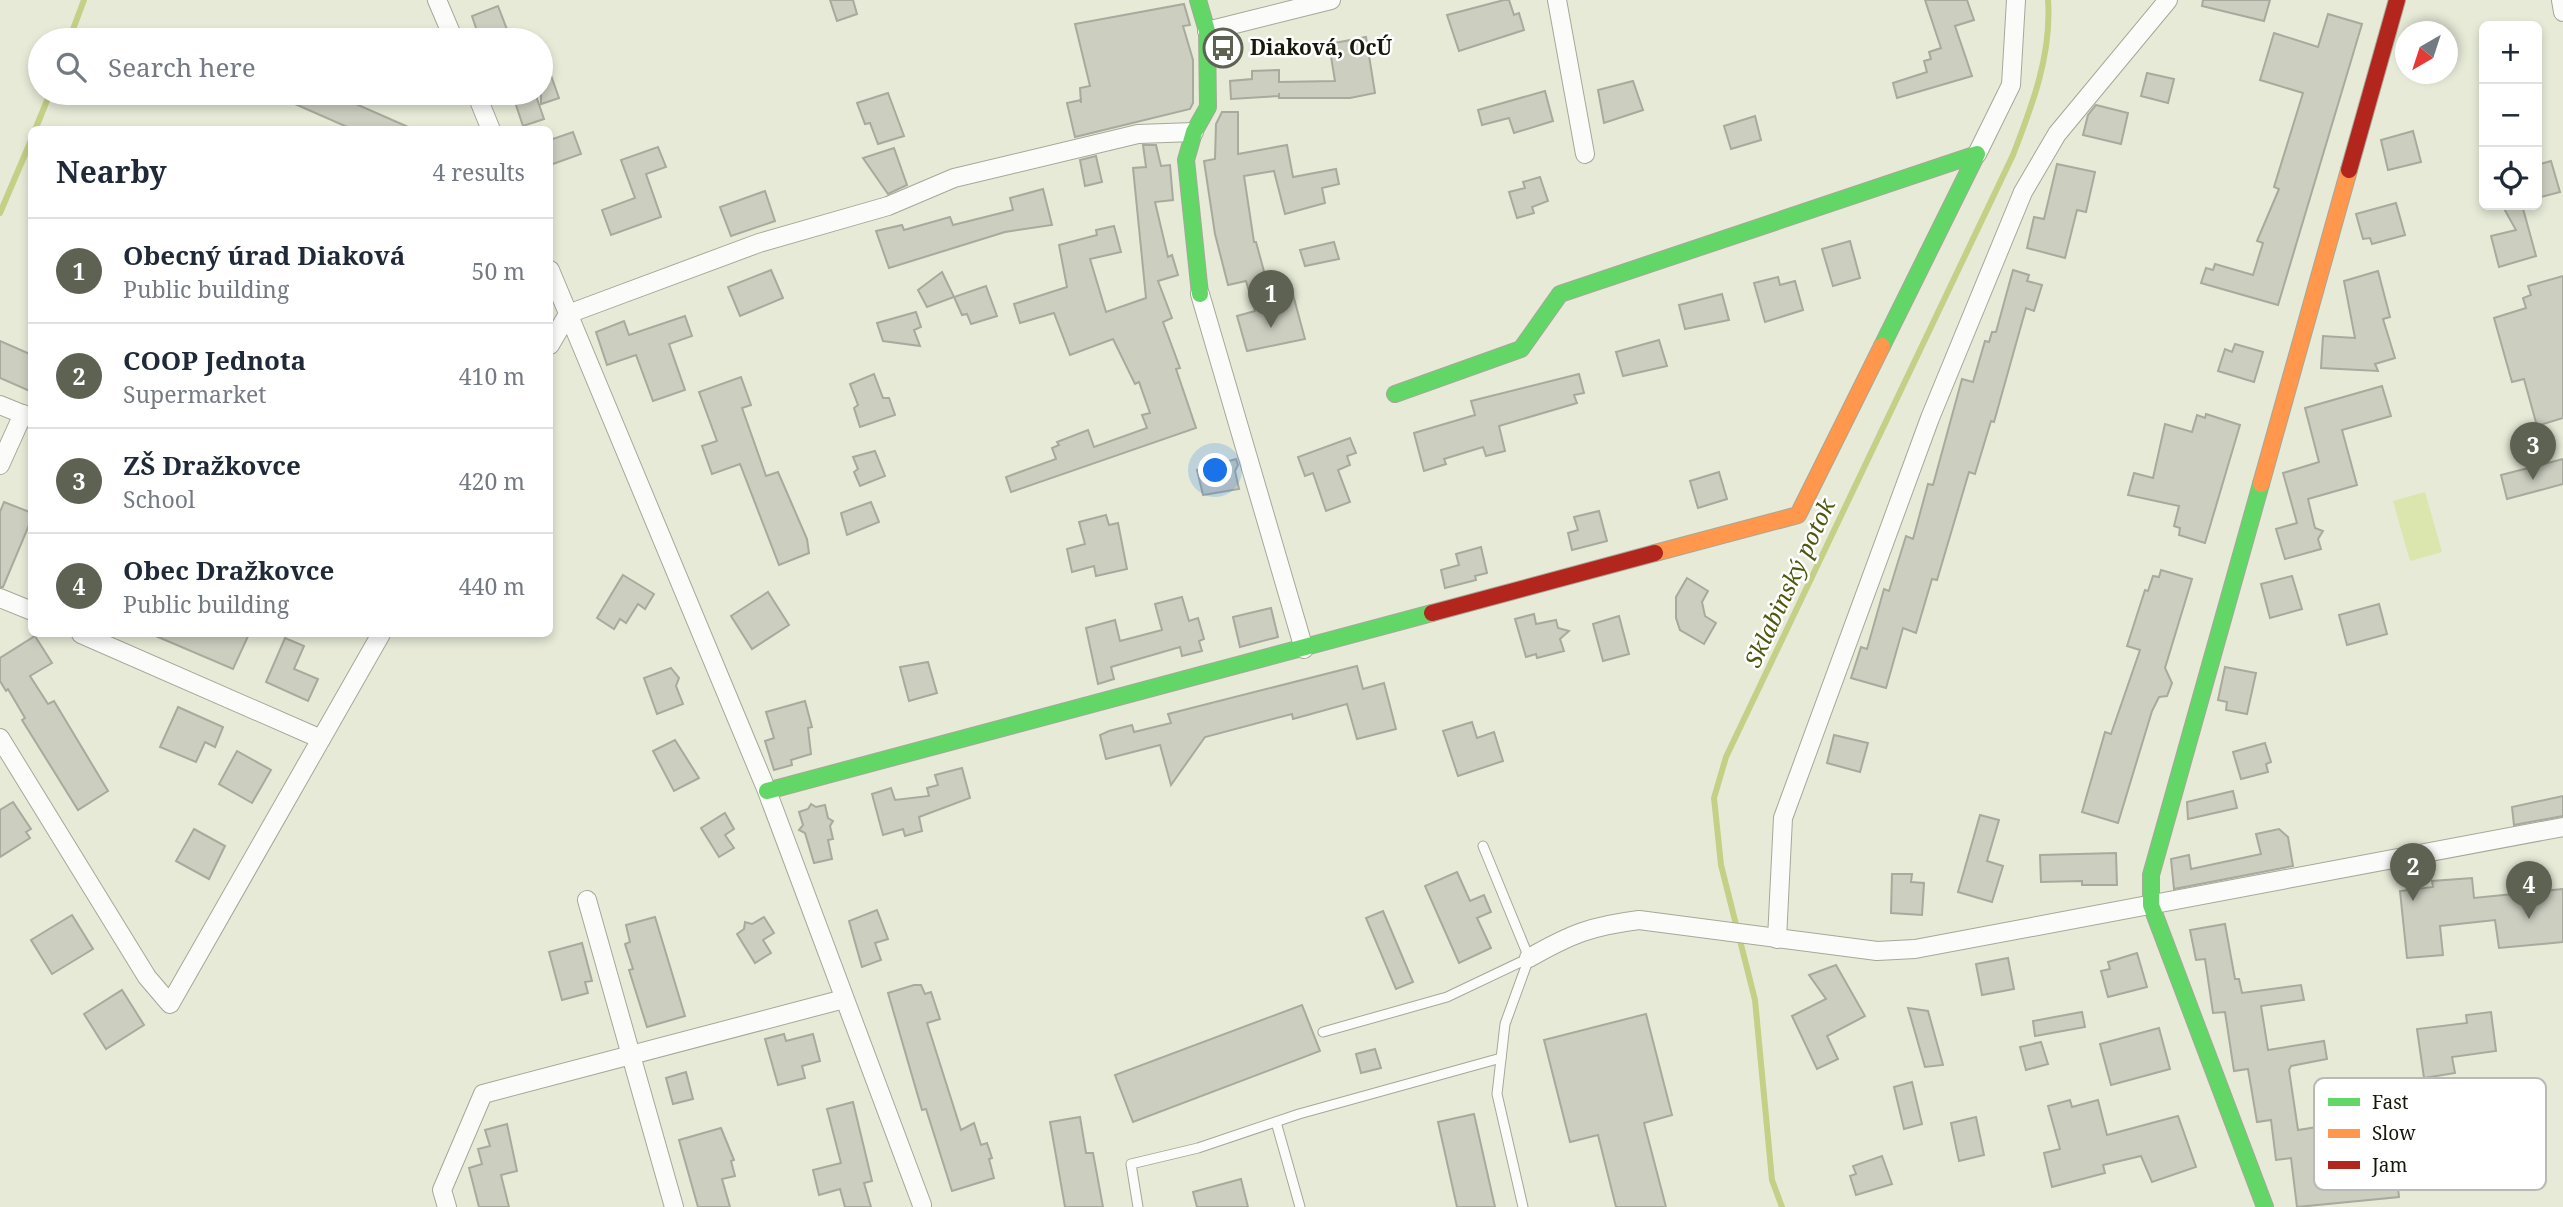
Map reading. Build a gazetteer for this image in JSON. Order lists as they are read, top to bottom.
{
  "water": ["Sklabinský potok"],
  "places": {
    "bus stop": ["Diaková, OcÚ"]
  },
  "legend": ["Fast", "Slow", "Jam"],
  "north": "bottom left",
  "page": {
    "map_buttons": ["+", "−"],
    "search": "Search here",
    "heading": ["Nearby", "4 results"],
    "list": [
      {
        "mark": "1",
        "name": "Obecný úrad Diaková",
        "note": "Public building",
        "value": "50 m"
      },
      {
        "mark": "2",
        "name": "COOP Jednota",
        "note": "Supermarket",
        "value": "410 m"
      },
      {
        "mark": "3",
        "name": "ZŠ Dražkovce",
        "note": "School",
        "value": "420 m"
      },
      {
        "mark": "4",
        "name": "Obec Dražkovce",
        "note": "Public building",
        "value": "440 m"
      }
    ],
    "pins": [
      "1",
      "3",
      "2",
      "4"
    ]
  }
}
